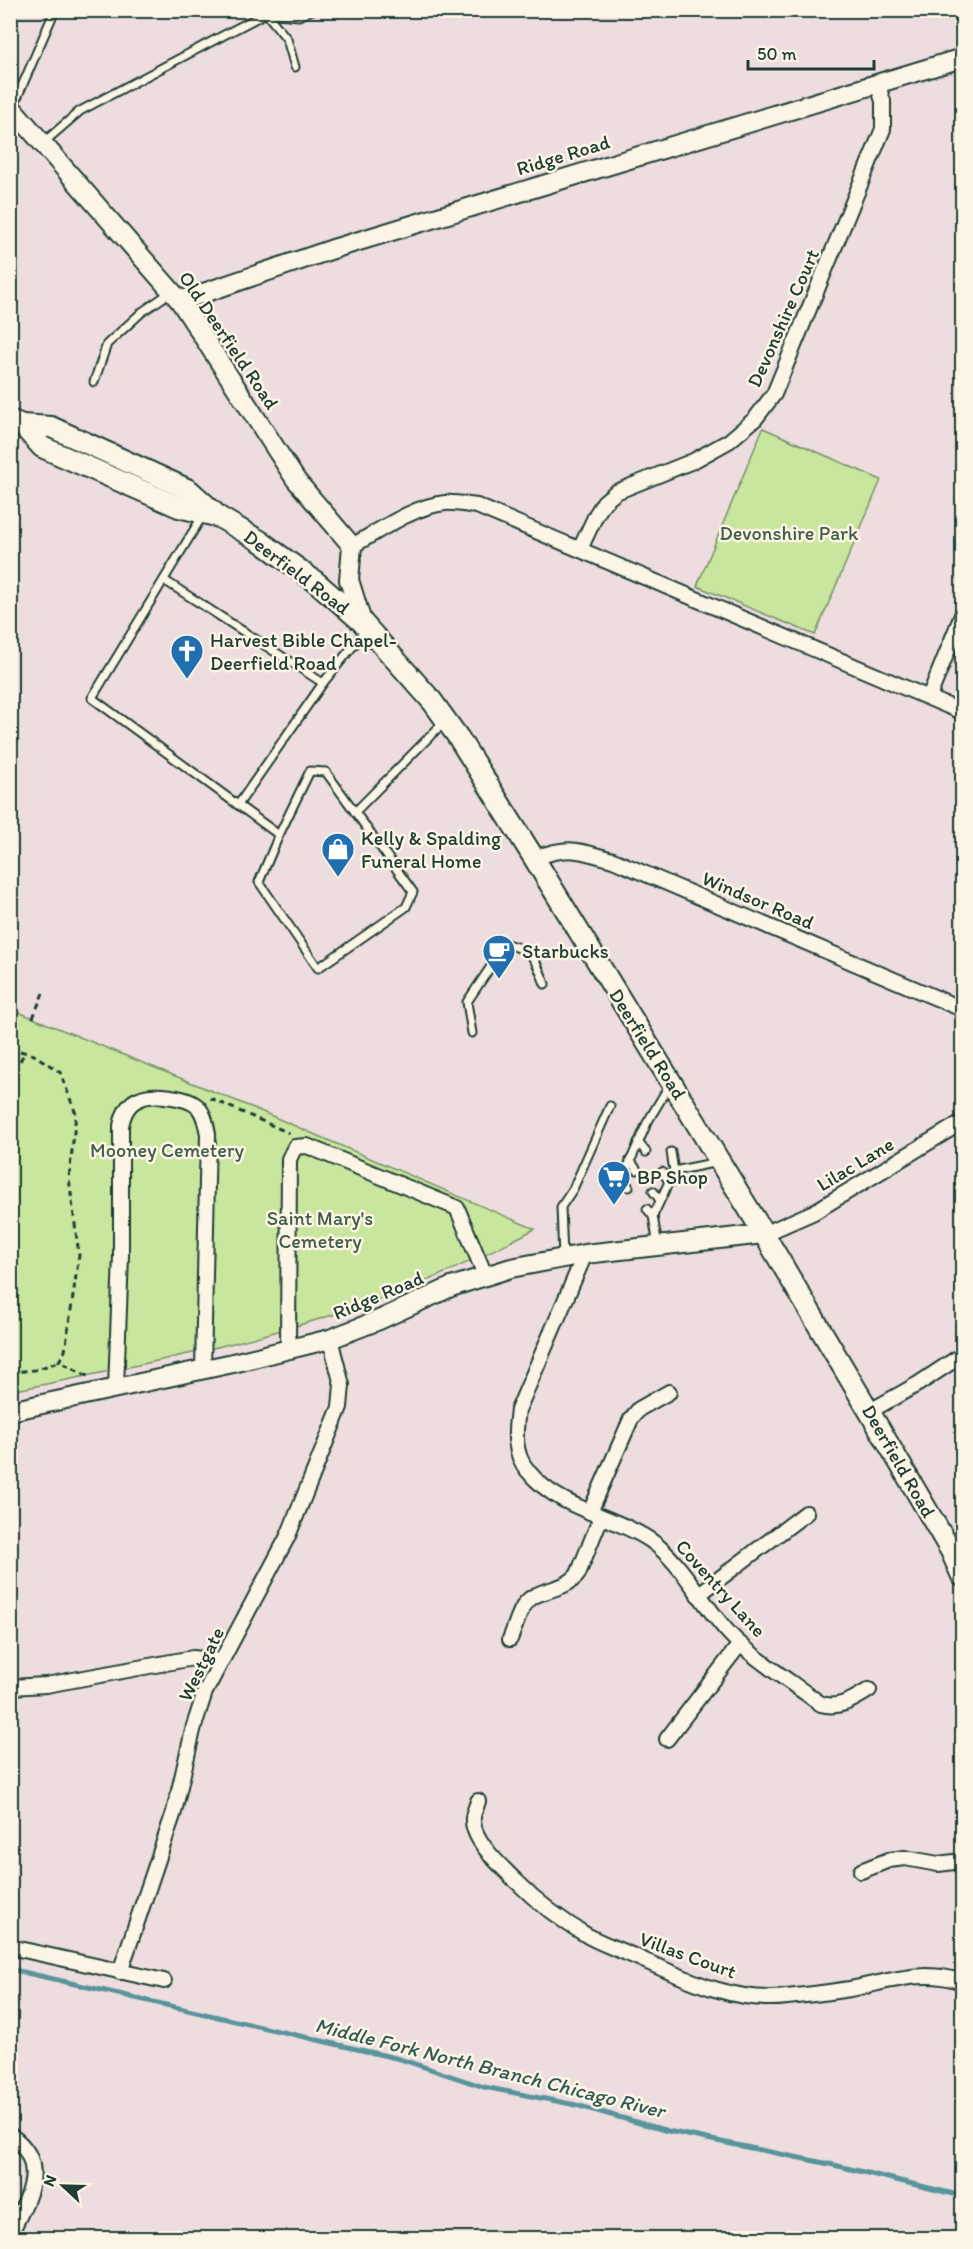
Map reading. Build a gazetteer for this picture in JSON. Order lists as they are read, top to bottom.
{
  "streets": {
    "main road": ["Deerfield Road"],
    "street": [
      "Ridge Road",
      "Devonshire Court",
      "Old Deerfield Road",
      "Windsor Road",
      "Lilac Lane",
      "Coventry Lane",
      "Westgate",
      "Villas Court"
    ]
  },
  "crossings": [
    ["Ridge Road", "Devonshire Court"],
    ["Ridge Road", "Old Deerfield Road"],
    ["Ridge Road", "Deerfield Road"],
    ["Ridge Road", "Lilac Lane"],
    ["Ridge Road", "Coventry Lane"],
    ["Ridge Road", "Westgate"],
    ["Deerfield Road", "Windsor Road"],
    ["Deerfield Road", "Lilac Lane"]
  ],
  "water": ["Middle Fork North Branch Chicago River"],
  "parks": ["Devonshire Park", "Mooney Cemetery", "Saint Mary's Cemetery"],
  "places": {
    "church": ["Harvest Bible Chapel- Deerfield Road"],
    "shop": ["Kelly & Spalding Funeral Home"],
    "cafe": ["Starbucks"],
    "supermarket": ["BP Shop"]
  },
  "scale_bar": "50 m",
  "north": "left"
}
